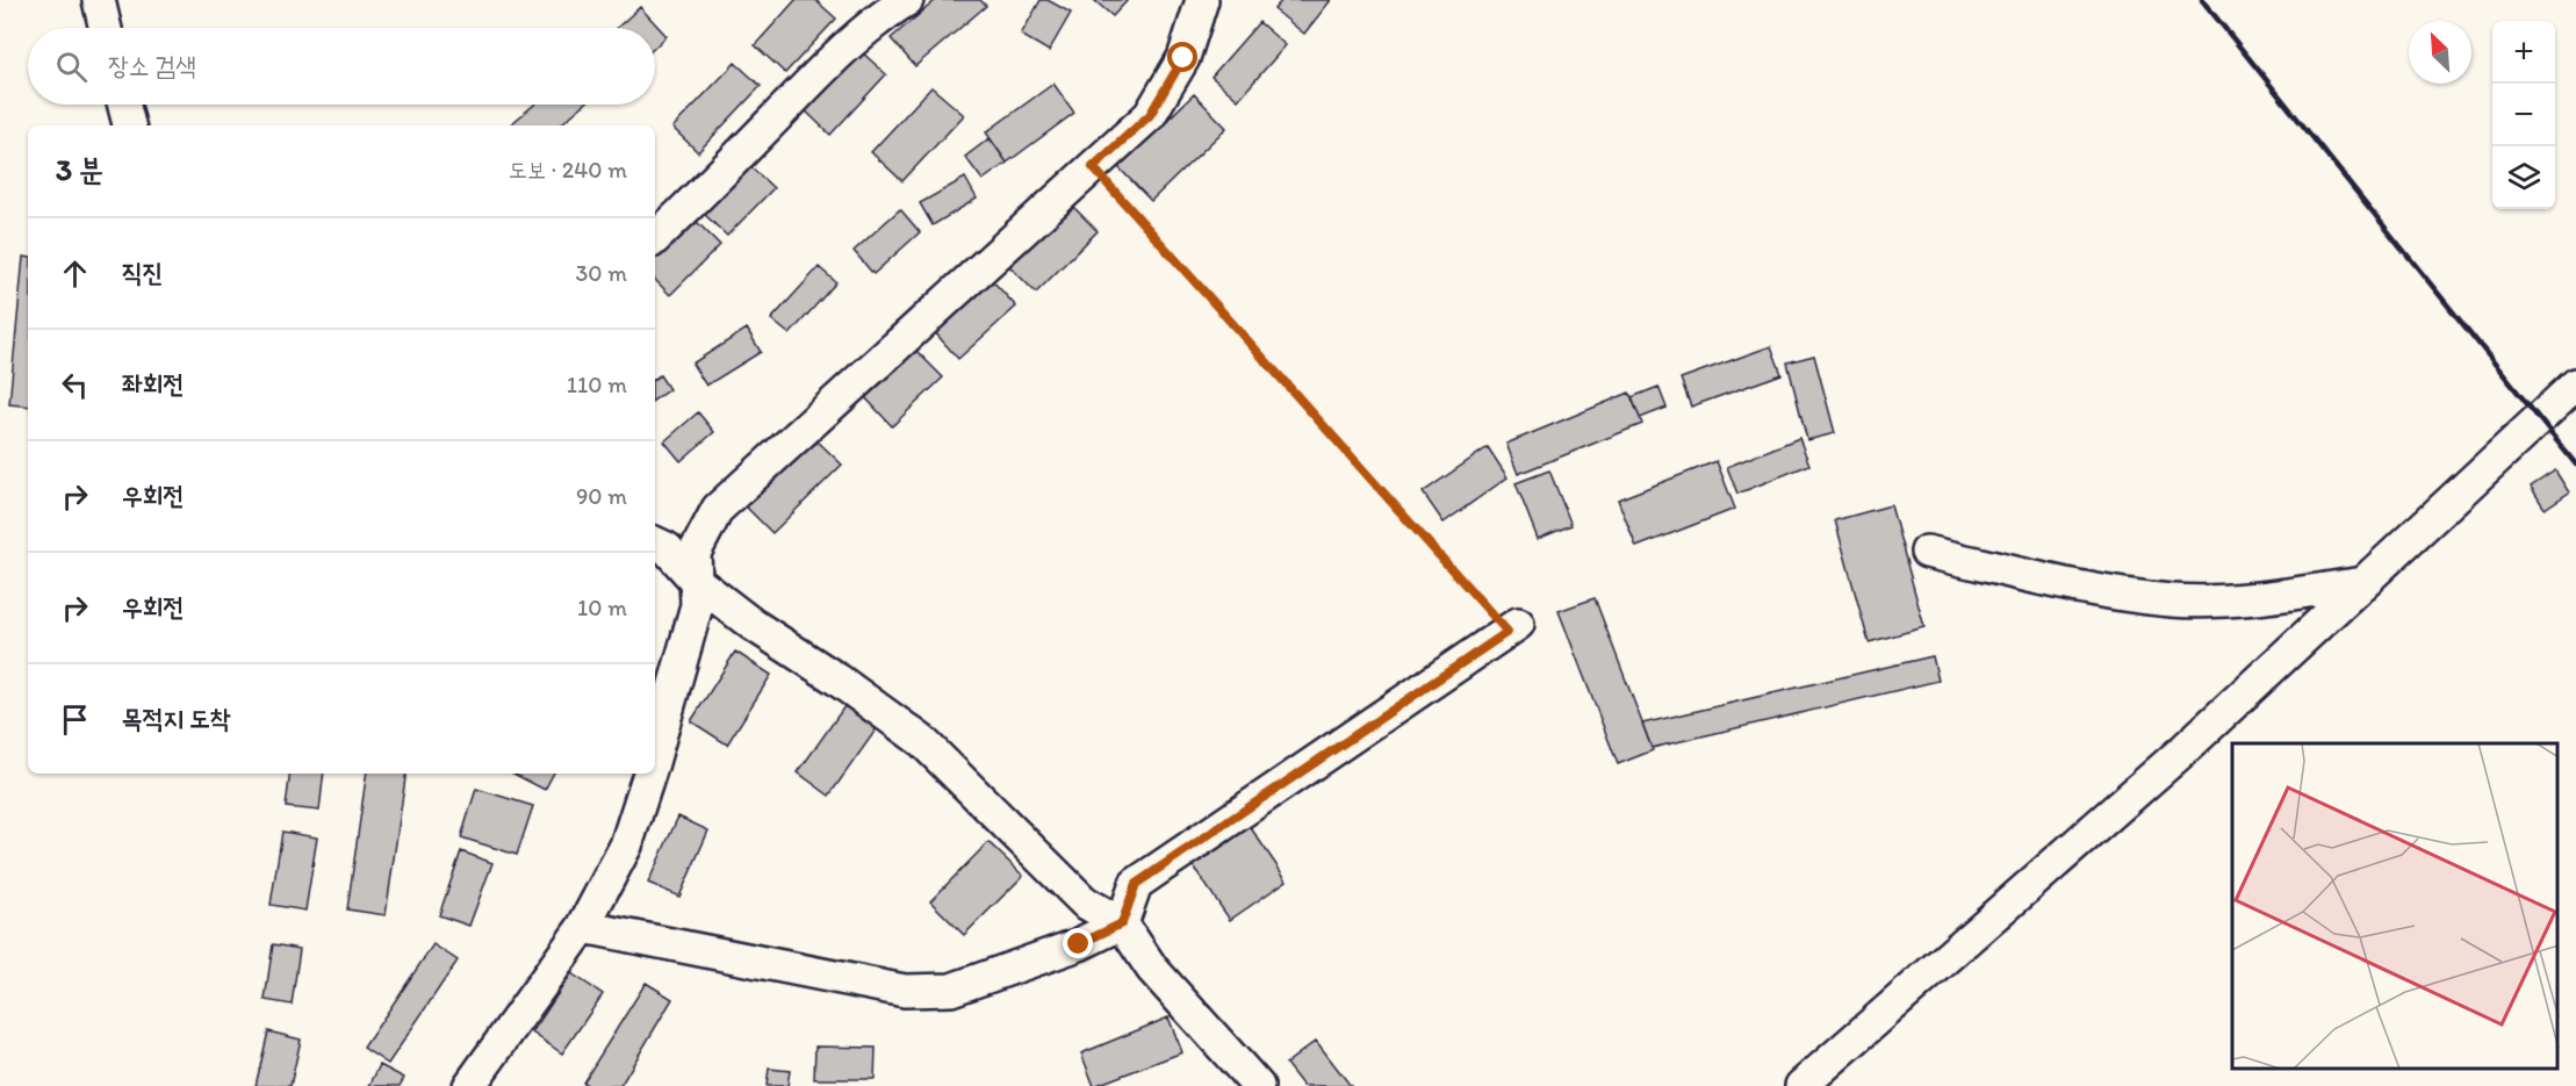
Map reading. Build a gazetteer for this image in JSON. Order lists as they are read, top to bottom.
{
  "north": "top left",
  "page": {
    "map_buttons": ["+", "−"],
    "search": "장소 검색",
    "heading": ["3 분", "도보 · 240 m"],
    "list": [
      ["직진", "30 m"],
      ["좌회전", "110 m"],
      ["우회전", "90 m"],
      ["우회전", "10 m"],
      "목적지 도착"
    ]
  }
}
